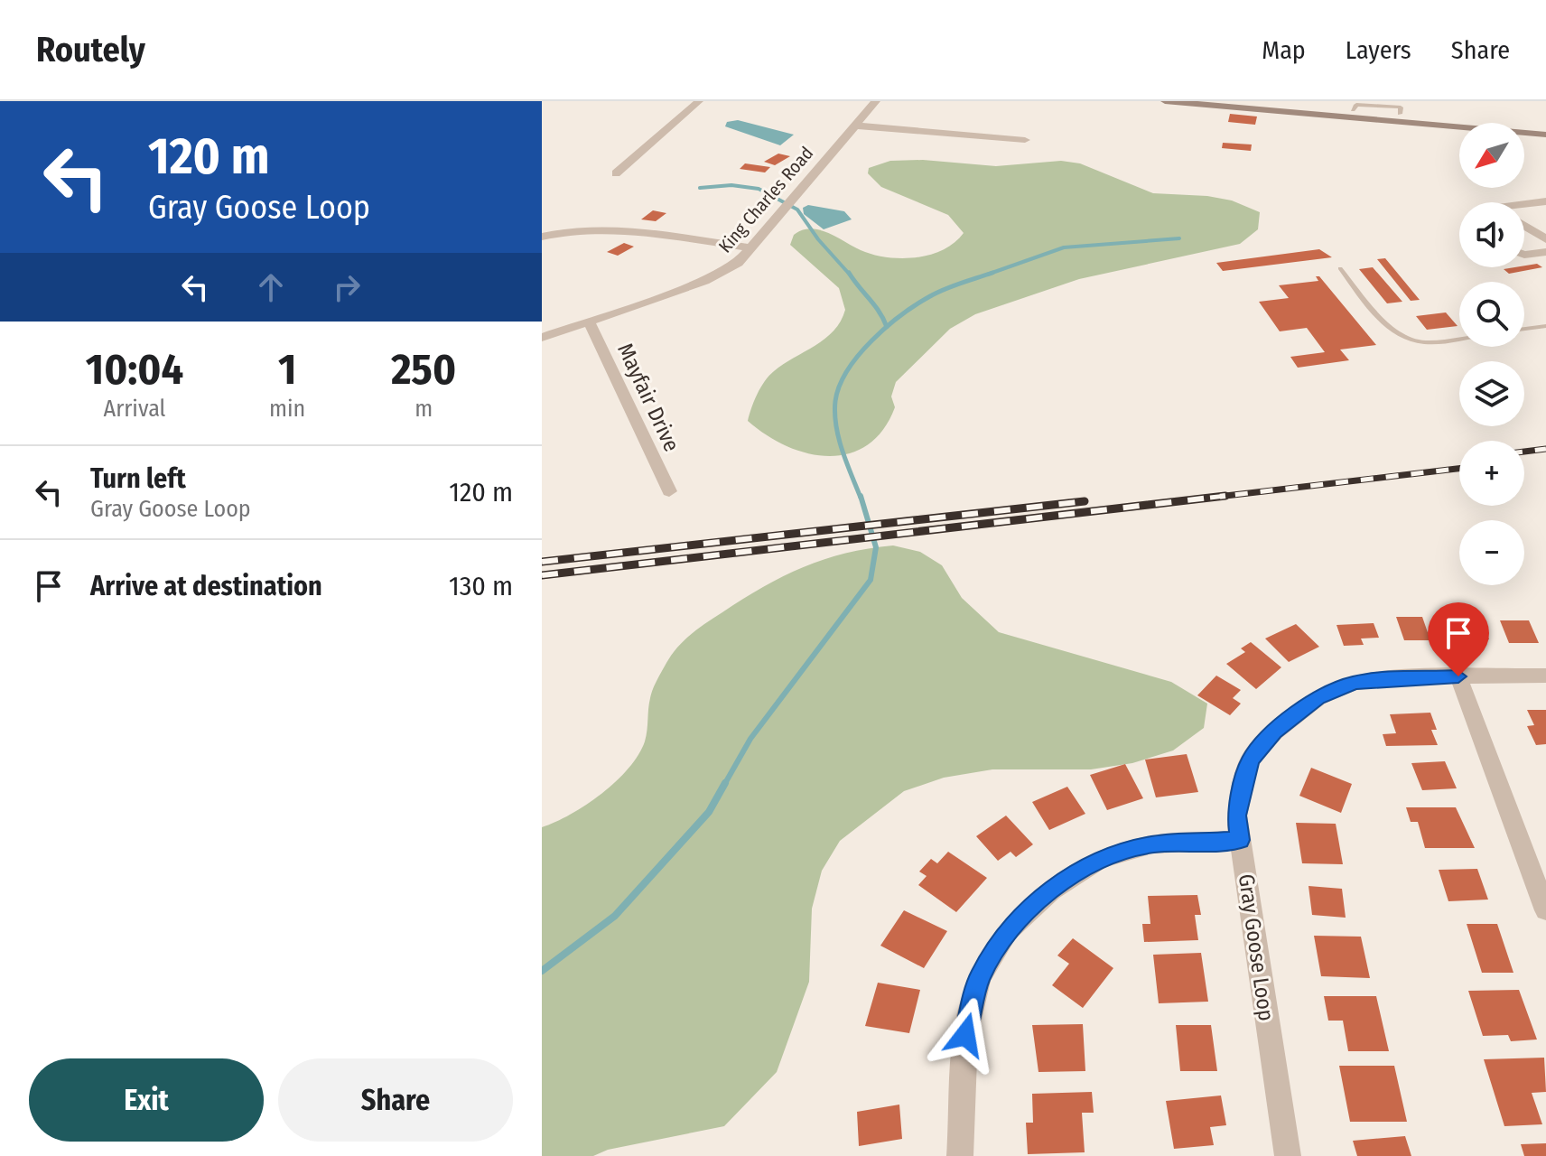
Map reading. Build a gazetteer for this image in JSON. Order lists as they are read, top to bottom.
{
  "streets": {
    "street": ["King Charles Road", "Mayfair Drive", "Gray Goose Loop"]
  },
  "crossings": [
    ["King Charles Road", "Mayfair Drive"]
  ],
  "north": "bottom left",
  "page": {
    "header": "Routely",
    "nav": ["Map", "Layers", "Share"],
    "turn": ["120 m", "Gray Goose Loop"],
    "map_buttons": ["+", "−"],
    "eta": [
      "10:04",
      "Arrival",
      "1",
      "min",
      "250",
      "m"
    ],
    "list": [
      {
        "name": "Turn left",
        "note": "Gray Goose Loop",
        "value": "120 m"
      },
      {
        "name": "Arrive at destination",
        "value": "130 m"
      }
    ],
    "buttons": ["Exit", "Share"]
  }
}
